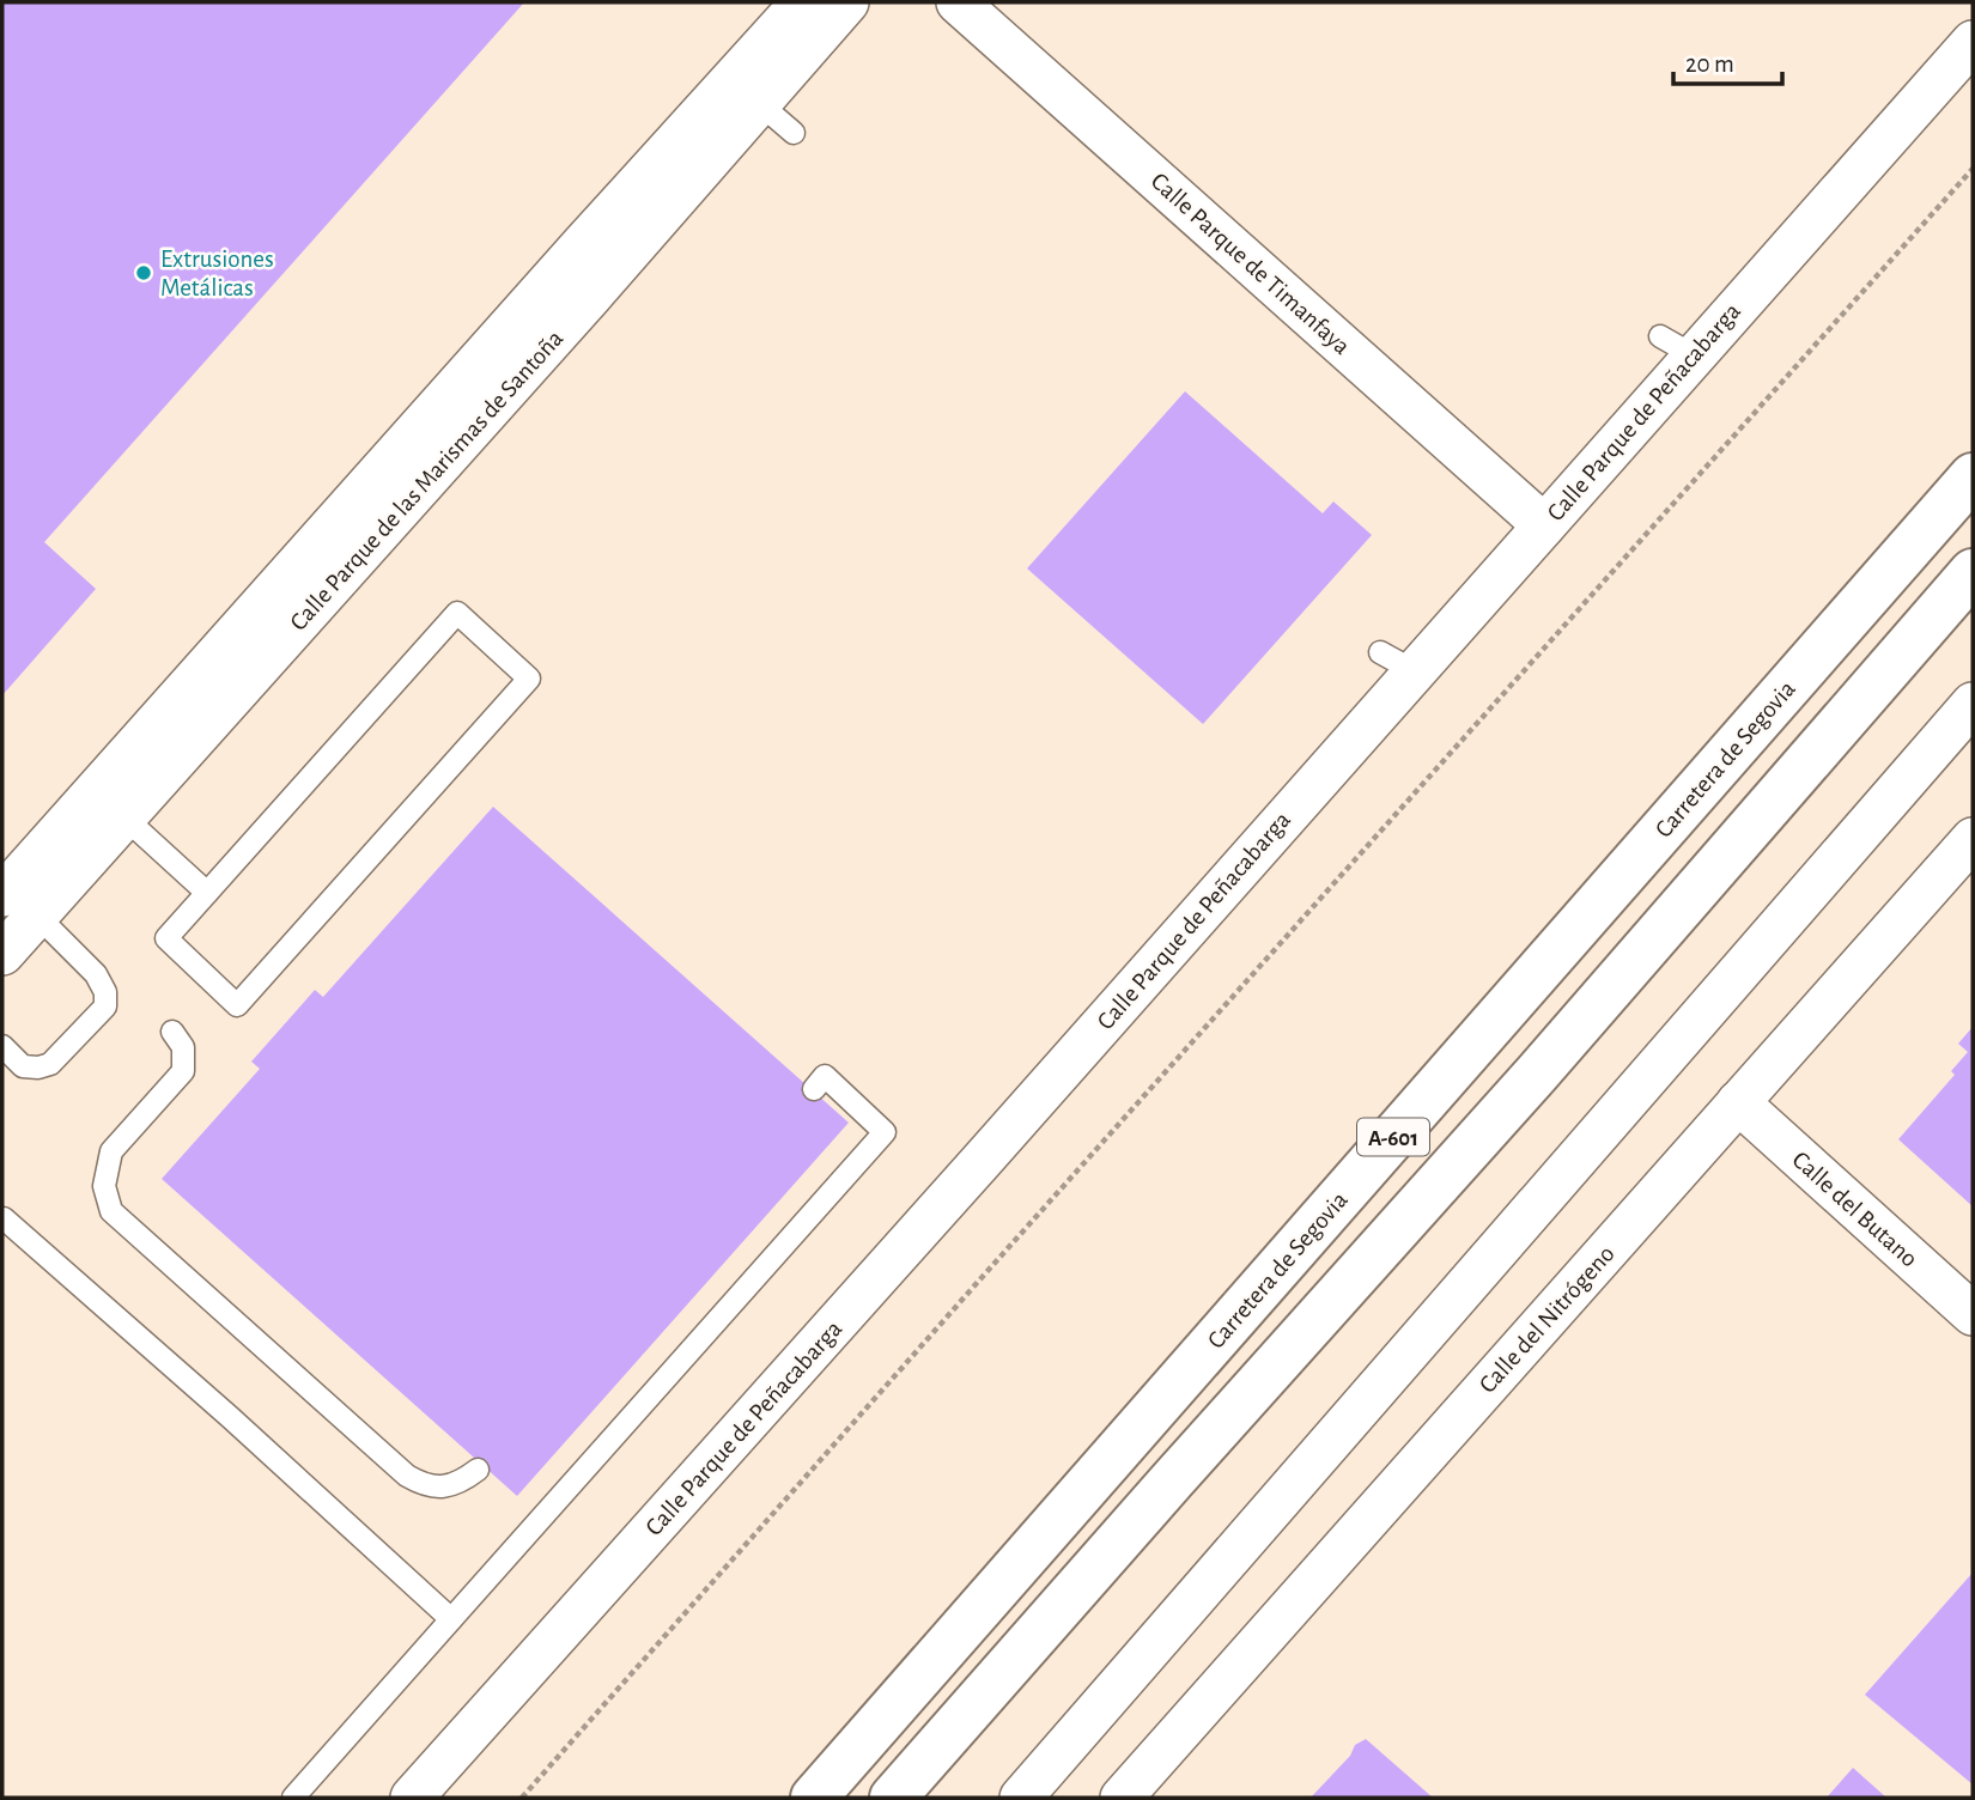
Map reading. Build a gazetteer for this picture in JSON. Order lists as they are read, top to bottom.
{
  "streets": {
    "highway": ["Carretera de Segovia", "A-601"],
    "street": [
      "Calle Parque de Timanfaya",
      "Calle Parque de Peñacabarga",
      "Calle Parque de las Marismas de Santoña",
      "Calle del Butano",
      "Calle del Nitrógeno"
    ]
  },
  "crossings": [
    ["Calle Parque de Timanfaya", "Calle Parque de Peñacabarga"],
    ["Calle del Butano", "Calle del Nitrógeno"]
  ],
  "places": ["Extrusiones Metálicas"],
  "scale_bar": "20 m"
}
